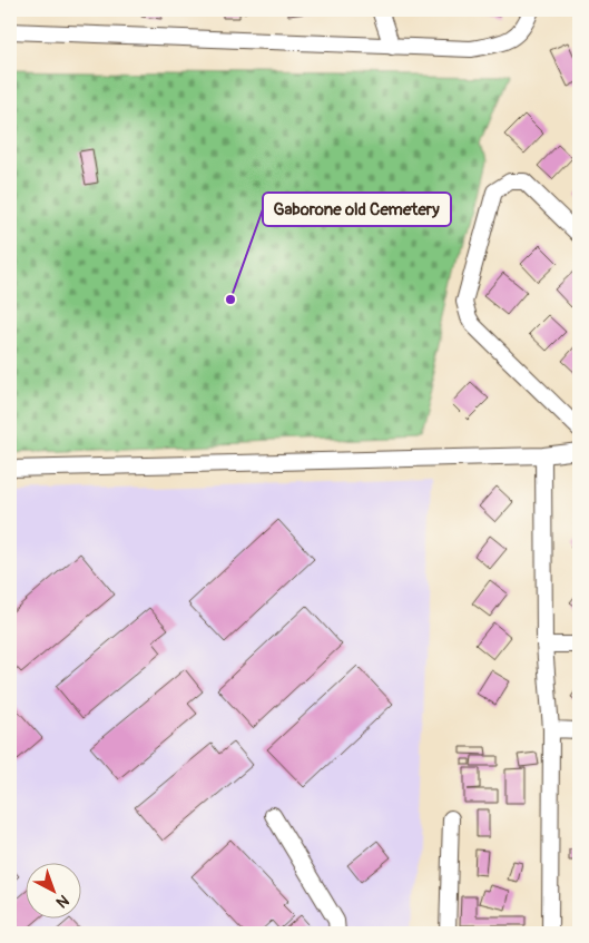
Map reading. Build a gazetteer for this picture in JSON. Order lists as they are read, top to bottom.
{
  "places": ["Gaborone old Cemetery"],
  "north": "bottom right"
}
